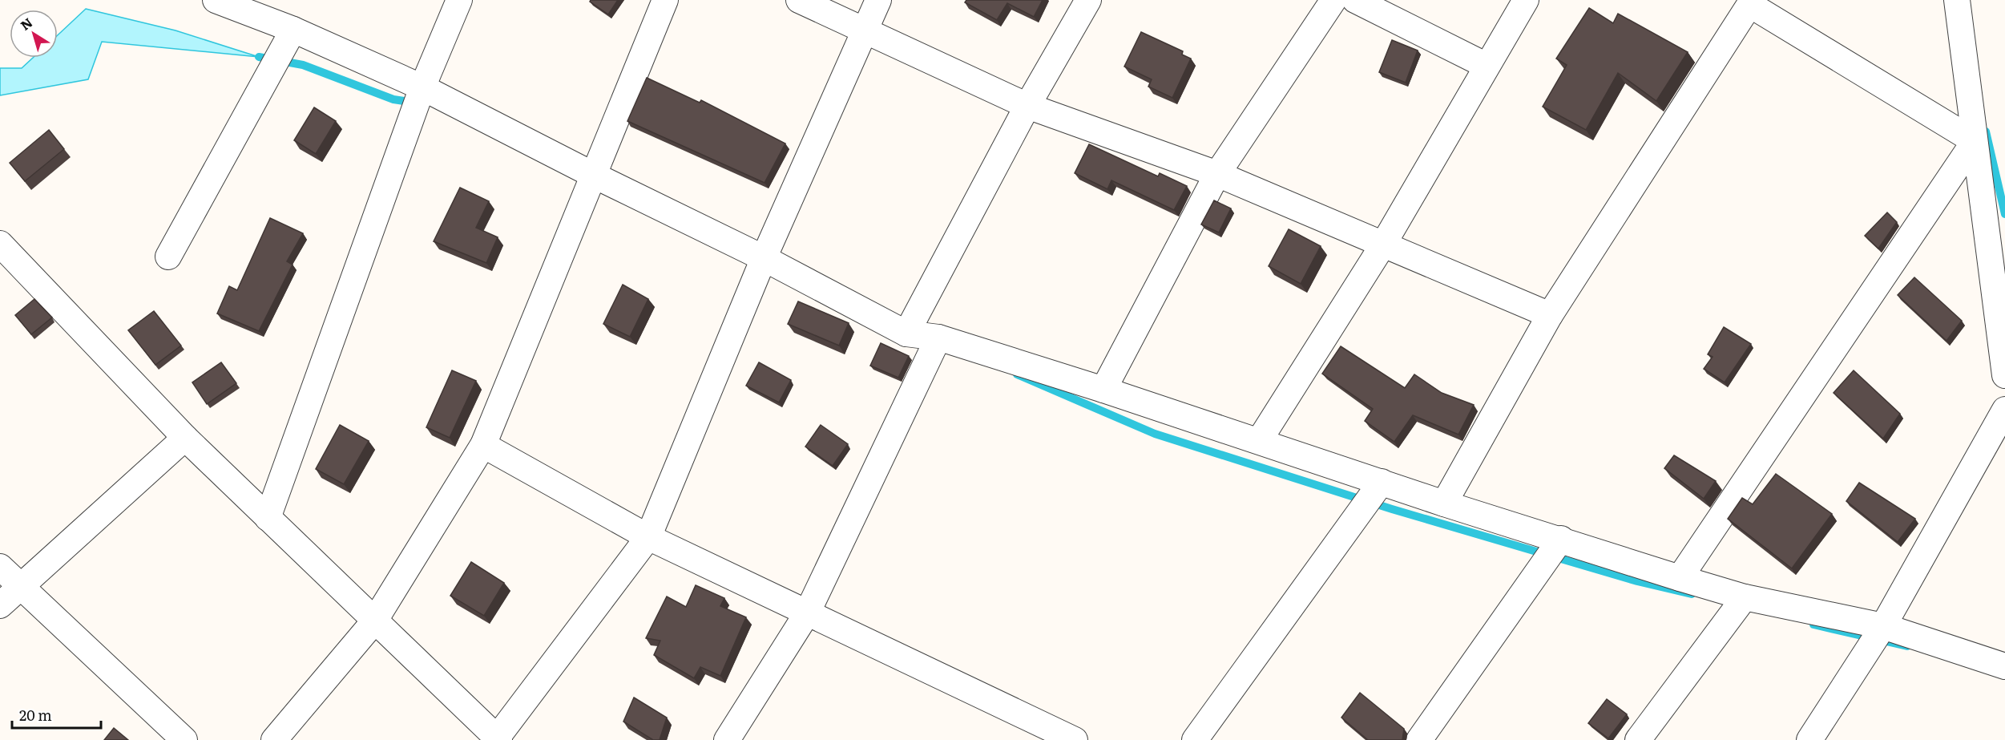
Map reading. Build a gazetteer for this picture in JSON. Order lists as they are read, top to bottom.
{
  "scale_bar": "20 m",
  "north": "top left"
}
